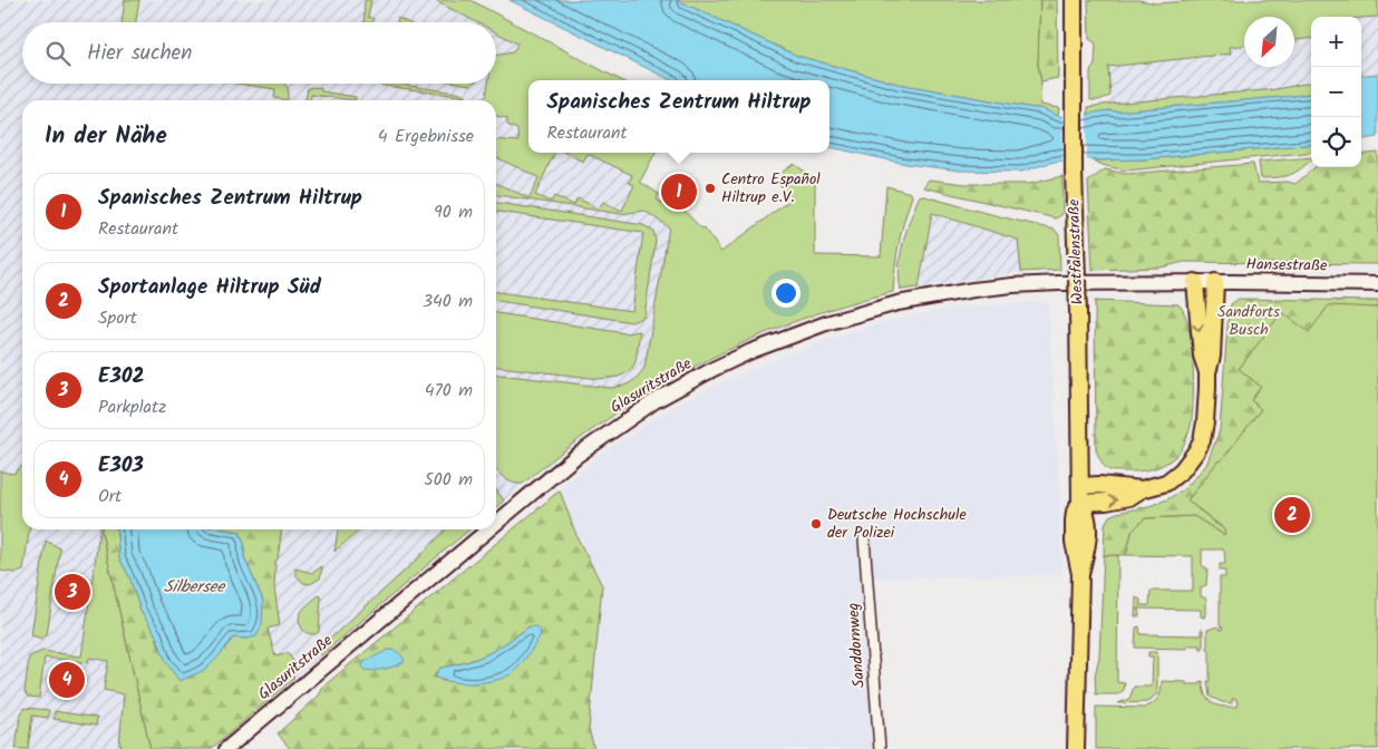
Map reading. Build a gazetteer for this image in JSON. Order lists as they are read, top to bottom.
{
  "streets": {
    "main road": ["Westfalenstraße", "Hansestraße", "Glasuritstraße"],
    "street": ["Sanddornweg"]
  },
  "crossings": [
    ["Hansestraße", "Glasuritstraße"]
  ],
  "water": ["Silbersee"],
  "parks": ["Sandforts Busch"],
  "places": ["Centro Español Hiltrup e.V.", "Deutsche Hochschule der Polizei"],
  "north": "bottom left",
  "page": {
    "map_buttons": ["+", "−"],
    "search": "Hier suchen",
    "popup": ["Spanisches Zentrum Hiltrup", "Restaurant"],
    "heading": ["In der Nähe", "4 Ergebnisse"],
    "pins": [
      "1",
      "2",
      "3",
      "4"
    ],
    "list": [
      {
        "mark": "1",
        "name": "Spanisches Zentrum Hiltrup",
        "note": "Restaurant",
        "value": "90 m"
      },
      {
        "mark": "2",
        "name": "Sportanlage Hiltrup Süd",
        "note": "Sport",
        "value": "340 m"
      },
      {
        "mark": "3",
        "name": "E302",
        "note": "Parkplatz",
        "value": "470 m"
      },
      {
        "mark": "4",
        "name": "E303",
        "note": "Ort",
        "value": "500 m"
      }
    ]
  }
}
